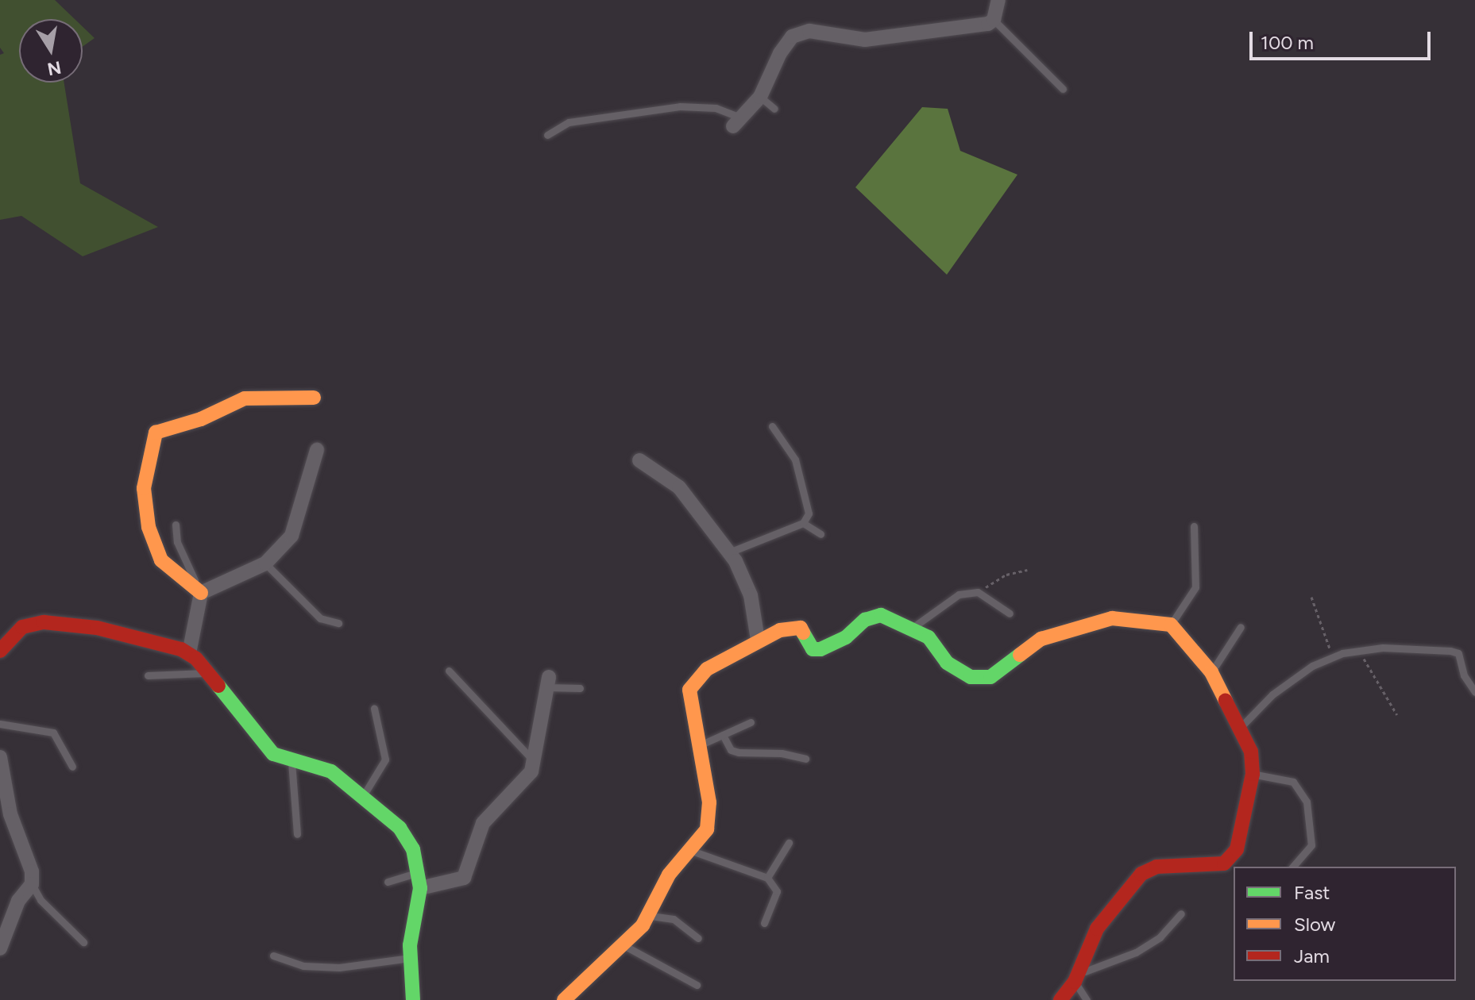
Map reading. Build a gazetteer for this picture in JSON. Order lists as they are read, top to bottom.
{
  "legend": ["Fast", "Slow", "Jam"],
  "scale_bar": "100 m",
  "north": "bottom"
}
